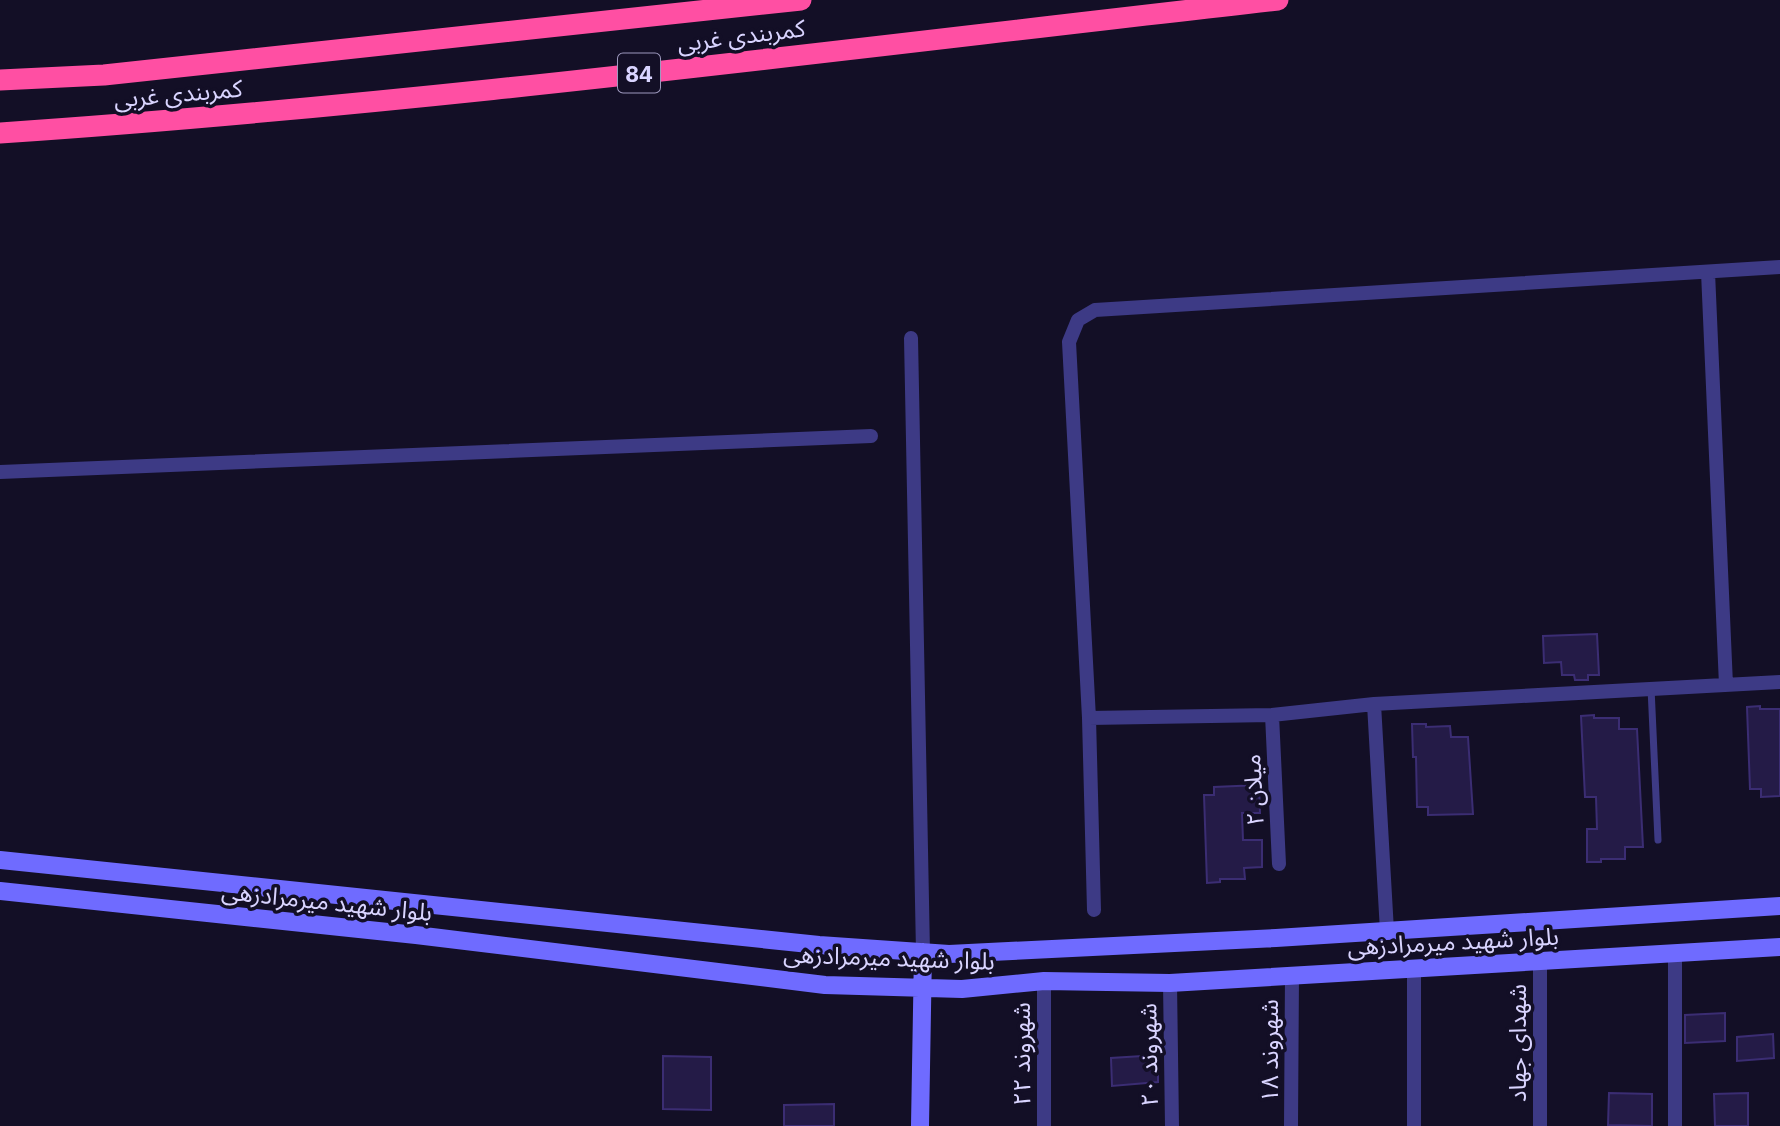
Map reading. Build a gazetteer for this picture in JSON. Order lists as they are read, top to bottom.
{
  "streets": {
    "highway": ["کمربندی غربی", "84"],
    "main road": ["بلوار شهید میرمرادزهی"],
    "street": [
      "میلان ۲",
      "شهدای جهاد",
      "شهروند ۱۸",
      "شهروند ۲۲",
      "شهروند ۲۰"
    ]
  },
  "crossings": [
    ["بلوار شهید میرمرادزهی", "شهدای جهاد"],
    ["بلوار شهید میرمرادزهی", "شهروند ۱۸"],
    ["بلوار شهید میرمرادزهی", "شهروند ۲۲"],
    ["بلوار شهید میرمرادزهی", "شهروند ۲۰"]
  ]
}
